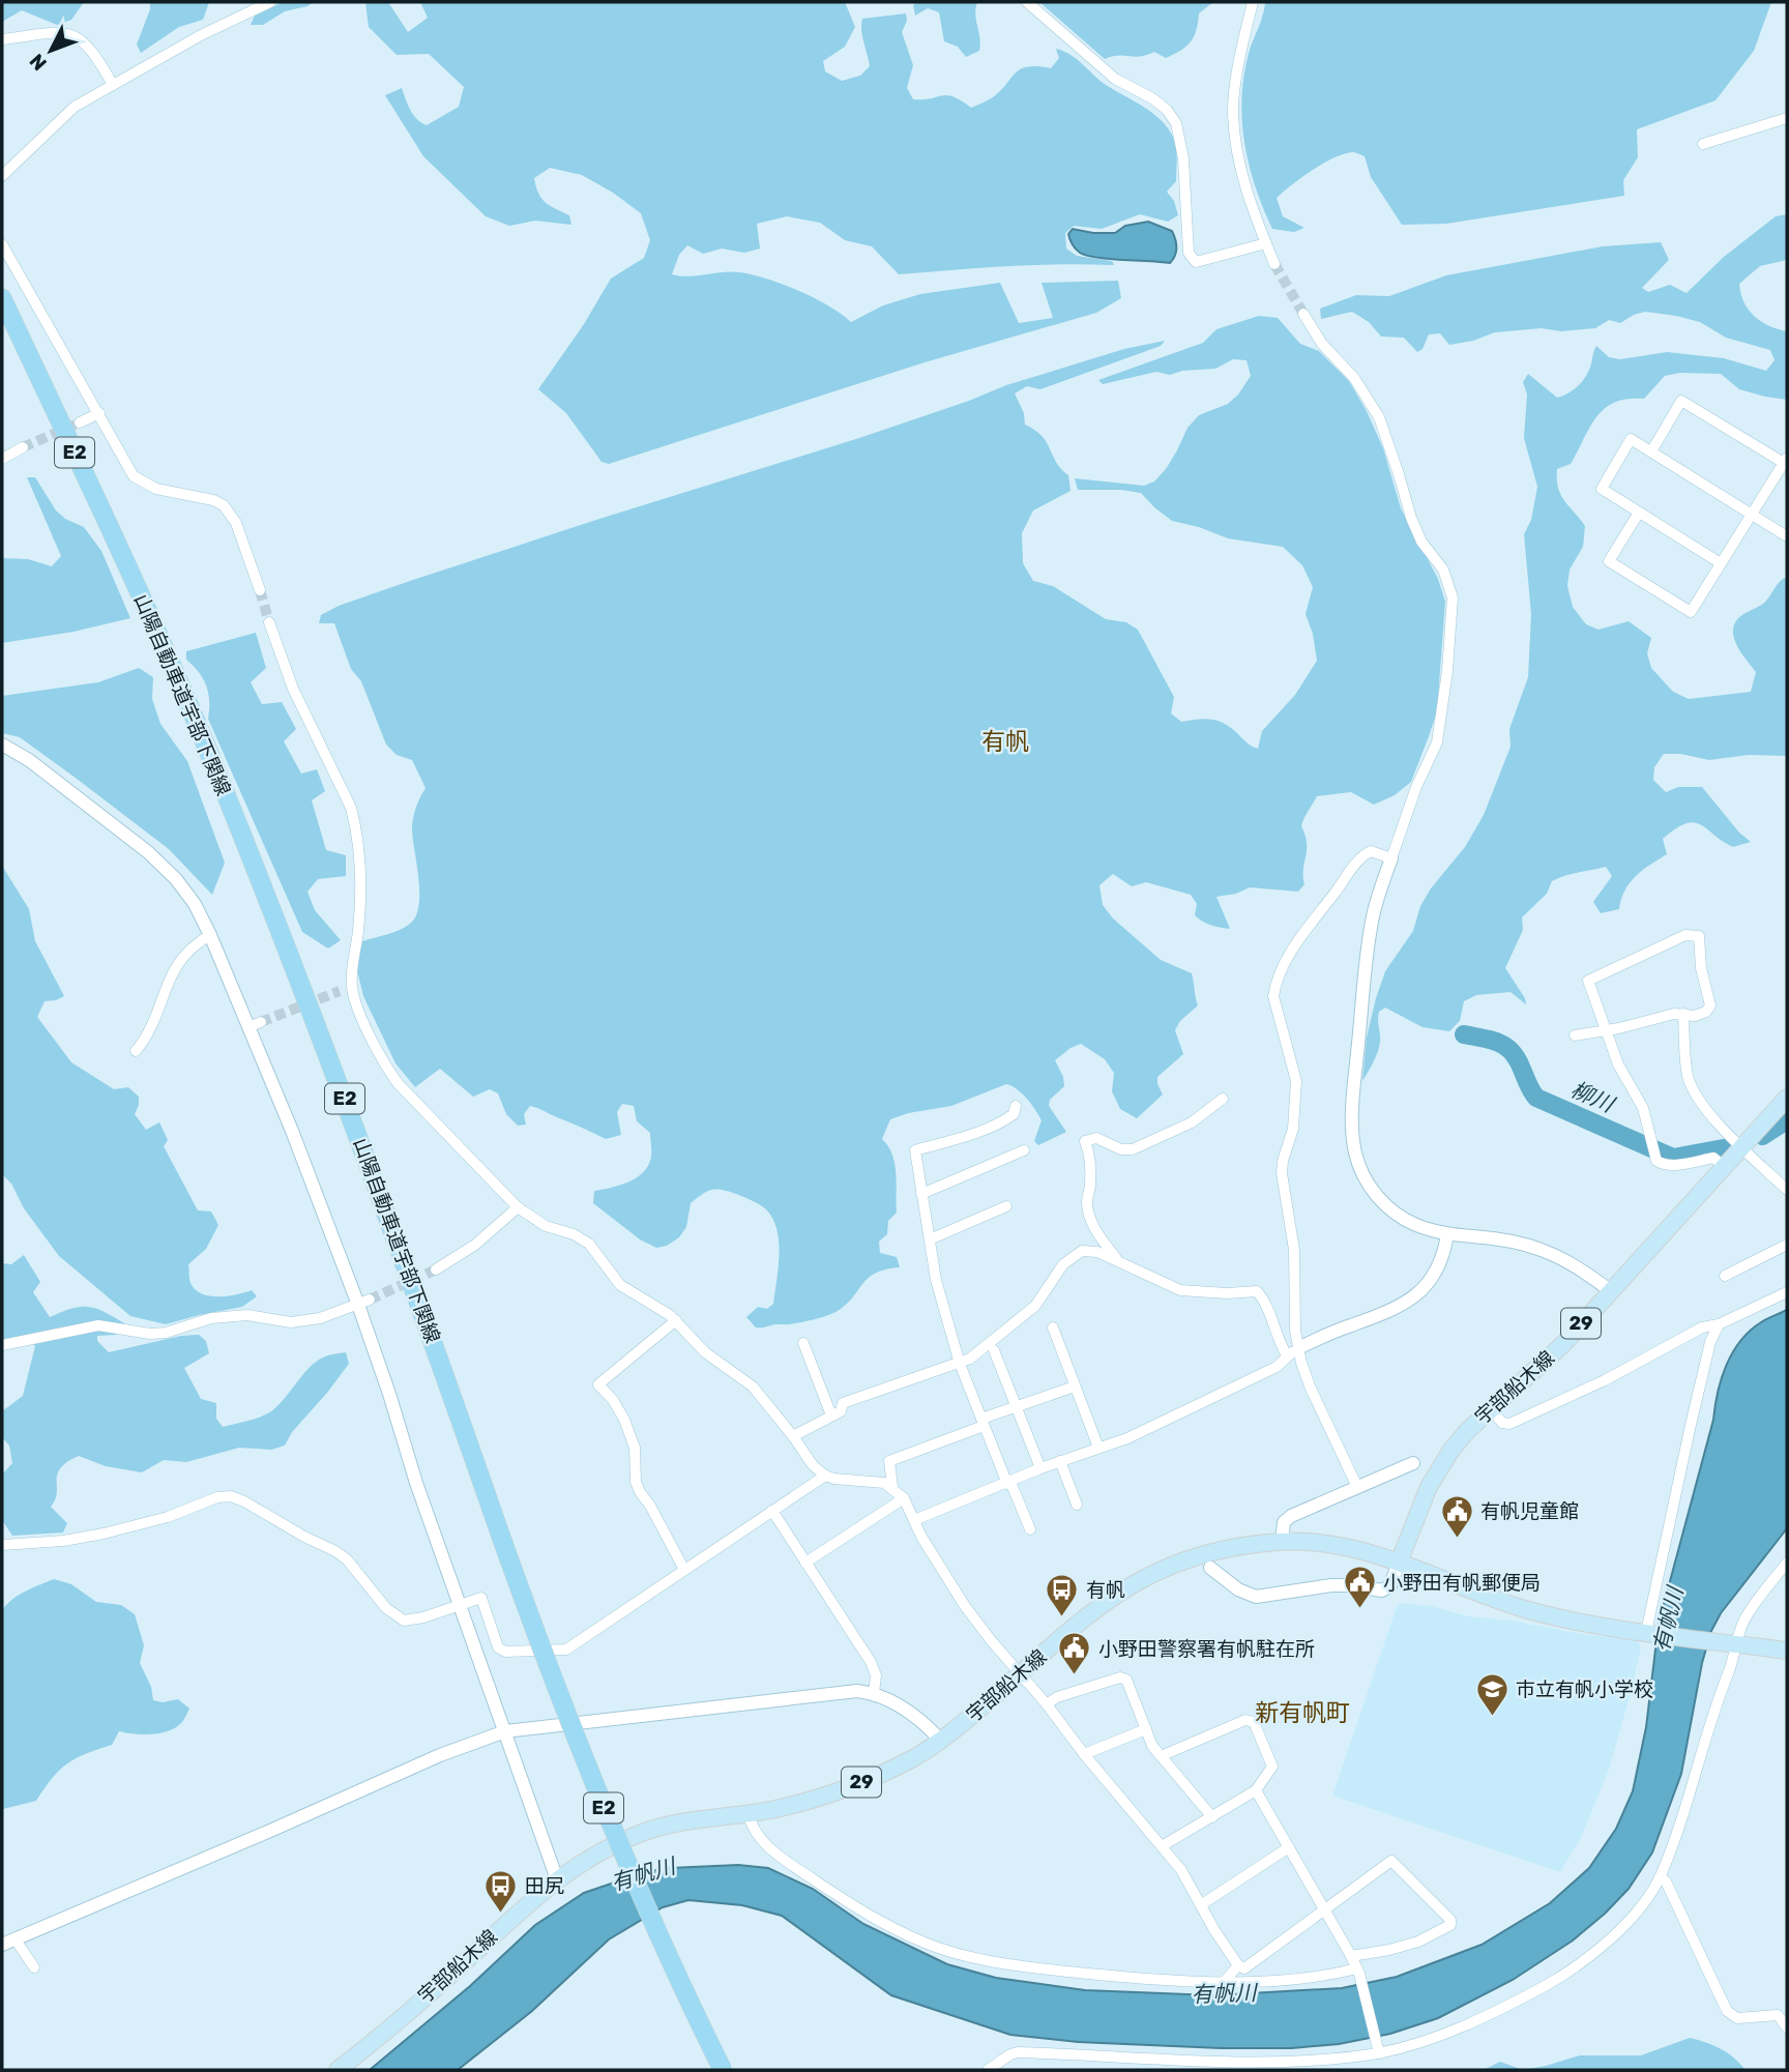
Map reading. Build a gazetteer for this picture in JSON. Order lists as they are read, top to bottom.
{
  "streets": {
    "highway": ["E2", "山陽自動車道宇部下関線"],
    "main road": ["29", "宇部船木線"]
  },
  "districts": ["有帆", "新有帆町"],
  "water": ["柳川", "有帆川"],
  "places": {
    "public building": ["有帆児童館", "小野田有帆郵便局", "小野田警察署有帆駐在所"],
    "bus stop": ["有帆", "田尻"],
    "school or university": ["市立有帆小学校"]
  },
  "north": "bottom left"
}
